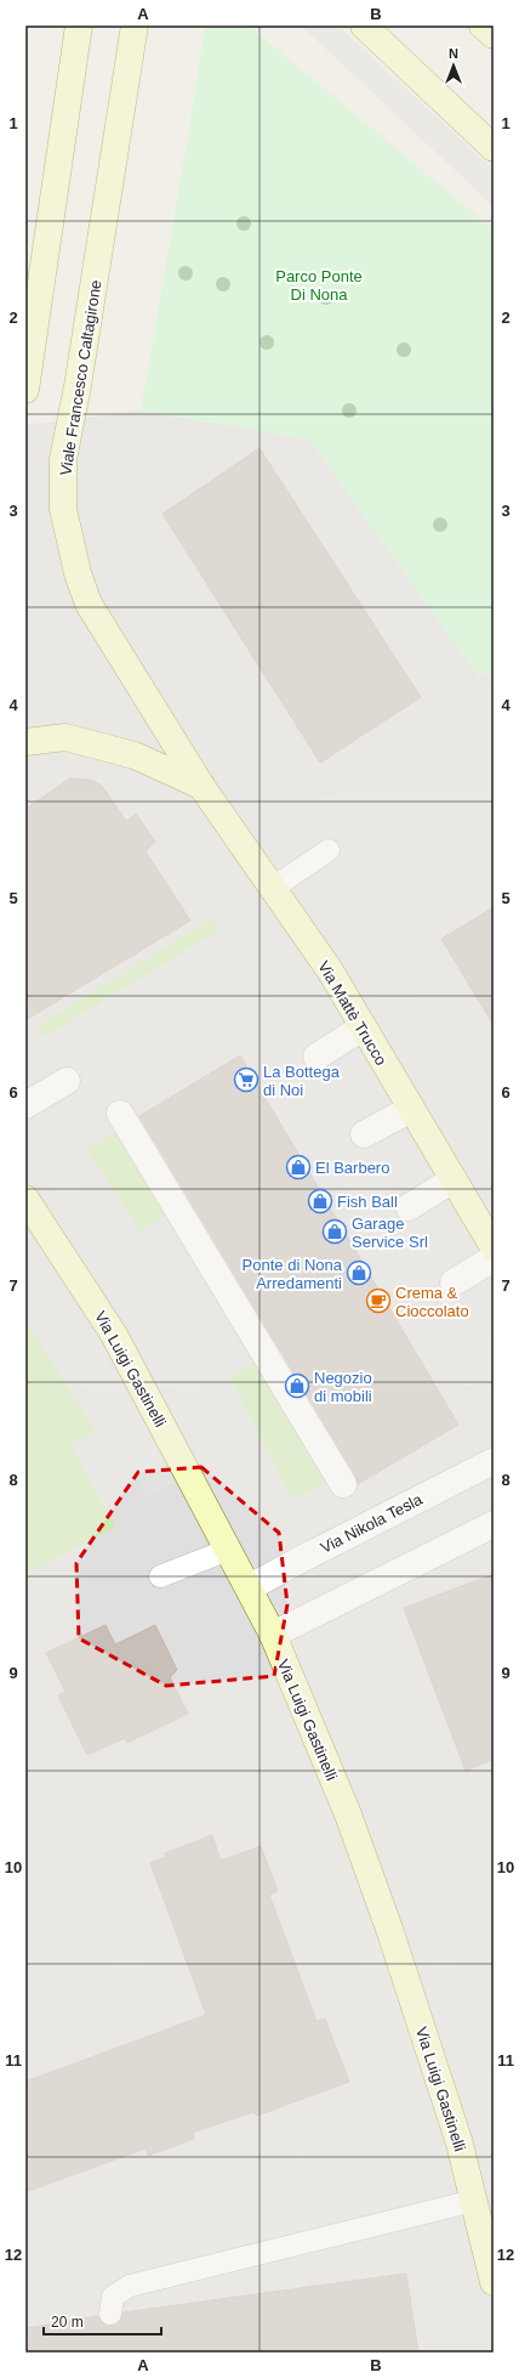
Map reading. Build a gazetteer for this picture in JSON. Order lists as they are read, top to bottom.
{
  "streets": {
    "street": [
      "Viale Francesco Caltagirone",
      "Via Mattè Trucco",
      "Via Luigi Gastinelli",
      "Via Nikola Tesla"
    ]
  },
  "crossings": [
    ["Viale Francesco Caltagirone", "Via Mattè Trucco"],
    ["Via Luigi Gastinelli", "Via Nikola Tesla"]
  ],
  "parks": ["Parco Ponte Di Nona"],
  "places": {
    "supermarket": ["La Bottega di Noi"],
    "shop": [
      "El Barbero",
      "Fish Ball",
      "Garage Service Srl",
      "Ponte di Nona Arredamenti",
      "Negozio di mobili"
    ],
    "cafe": ["Crema & Cioccolato"]
  },
  "scale_bar": "20 m",
  "north": "top",
  "grid": {
    "columns": ["A", "B"],
    "rows": [
      "1",
      "2",
      "3",
      "4",
      "5",
      "6",
      "7",
      "8",
      "9",
      "10",
      "11",
      "12"
    ]
  }
}
